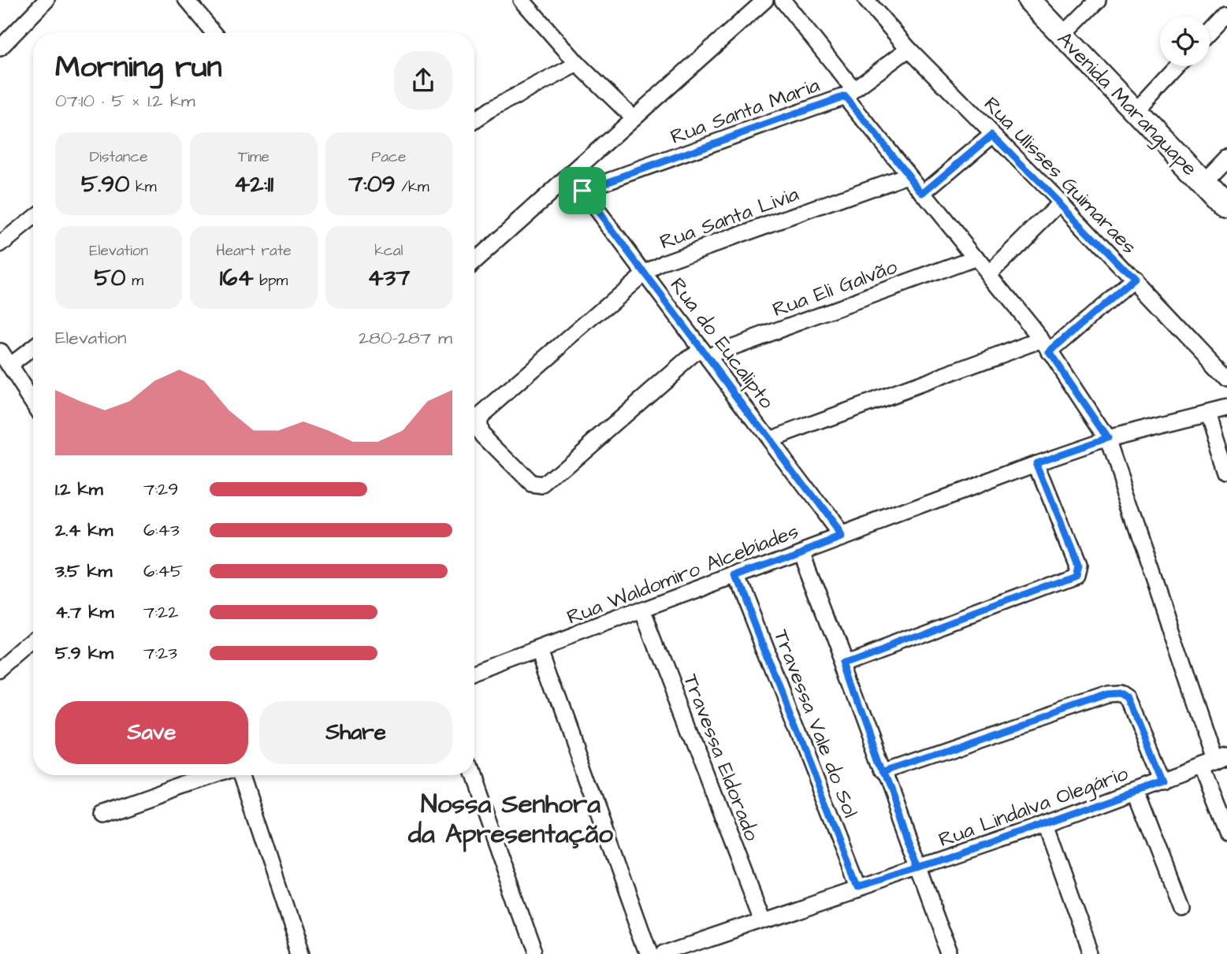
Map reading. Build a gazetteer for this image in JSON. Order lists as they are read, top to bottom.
{
  "streets": {
    "main road": ["Avenida Maranguape"],
    "street": [
      "Rua Santa Maria",
      "Rua Ulisses Guimaraes",
      "Rua Santa Livia",
      "Rua Eli Galvão",
      "Rua do Eucalipto",
      "Rua Waldomiro Alcebíades",
      "Travessa Vale do Sol",
      "Travessa Eldorado",
      "Rua Lindalva Olegário"
    ]
  },
  "crossings": [
    ["Rua Santa Maria", "Rua Ulisses Guimaraes"],
    ["Rua Santa Maria", "Rua do Eucalipto"],
    ["Rua Santa Livia", "Rua Eli Galvão"],
    ["Rua Santa Livia", "Rua do Eucalipto"],
    ["Rua Eli Galvão", "Rua do Eucalipto"],
    ["Rua do Eucalipto", "Rua Waldomiro Alcebíades"],
    ["Rua Waldomiro Alcebíades", "Travessa Vale do Sol"],
    ["Rua Waldomiro Alcebíades", "Travessa Eldorado"],
    ["Travessa Vale do Sol", "Rua Lindalva Olegário"],
    ["Travessa Eldorado", "Rua Lindalva Olegário"]
  ],
  "districts": ["Nossa Senhora da Apresentação"],
  "page": {
    "heading": ["Morning run", "07:10 · 5 × 1.2 km"],
    "stats": [
      ["Distance", "5.90 km"],
      ["Time", "42:11"],
      ["Pace", "7:09 /km"],
      ["Elevation", "50 m"],
      ["Heart rate", "164 bpm"],
      ["kcal", "437"]
    ],
    "chart": ["Elevation", "280–287 m"],
    "list": [
      {
        "name": "1.2 km",
        "note": "7:29"
      },
      {
        "name": "2.4 km",
        "note": "6:43"
      },
      {
        "name": "3.5 km",
        "note": "6:45"
      },
      {
        "name": "4.7 km",
        "note": "7:22"
      },
      {
        "name": "5.9 km",
        "note": "7:23"
      }
    ],
    "buttons": ["Save", "Share"]
  }
}
